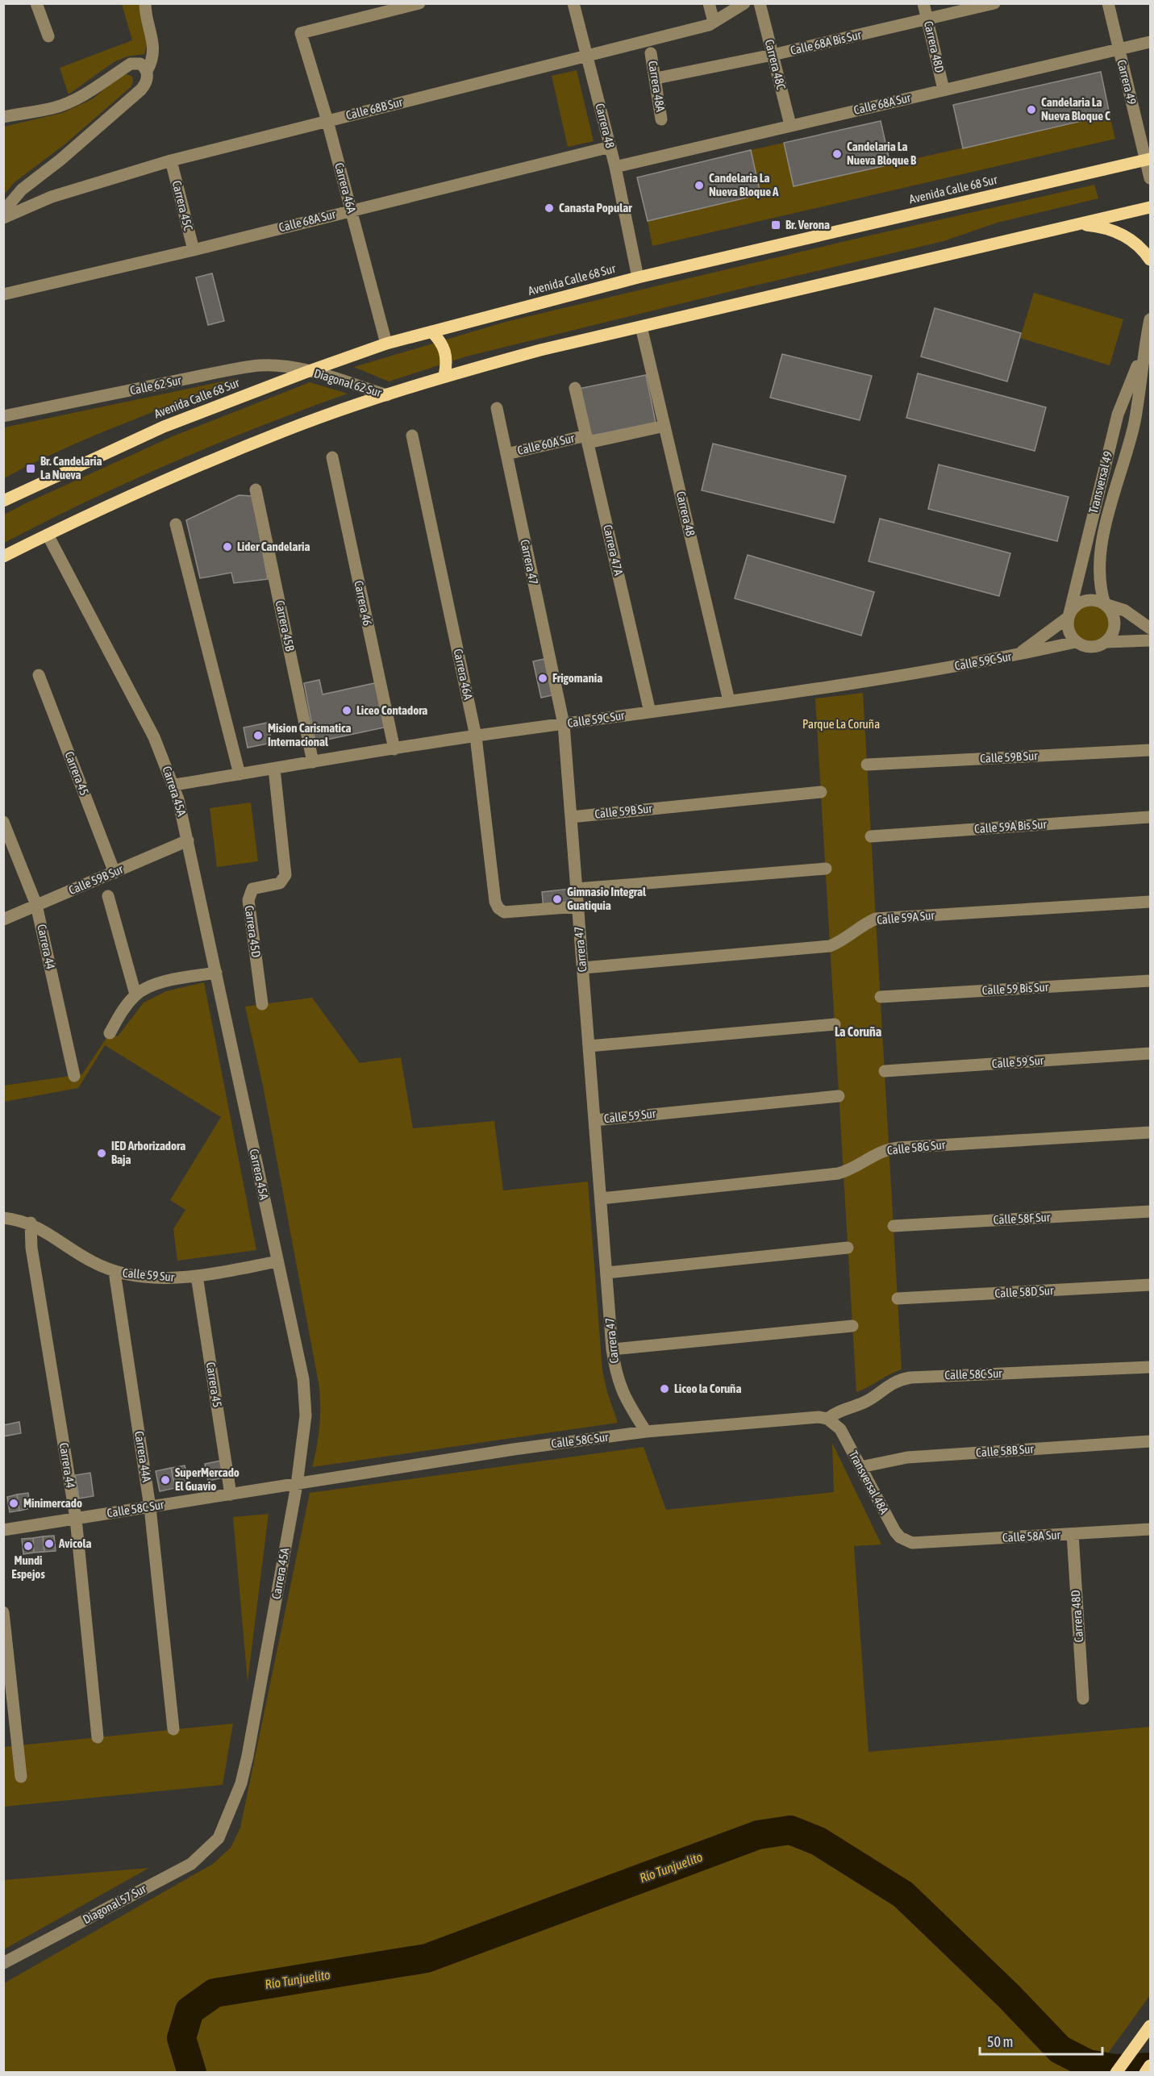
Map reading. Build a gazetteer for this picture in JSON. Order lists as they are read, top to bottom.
{
  "streets": {
    "main road": ["Avenida Calle 68 Sur"],
    "street": [
      "Calle 68A Bis Sur",
      "Carrera 48D",
      "Carrera 48C",
      "Carrera 49",
      "Carrera 48A",
      "Calle 68A Sur",
      "Calle 68B Sur",
      "Carrera 48",
      "Carrera 46A",
      "Carrera 45C",
      "Diagonal 62 Sur",
      "Calle 62 Sur",
      "Calle 60A Sur",
      "Transversal 49",
      "Carrera 47A",
      "Carrera 47",
      "Carrera 46",
      "Carrera 45B",
      "Calle 59C Sur",
      "Calle 59B Sur",
      "Carrera 45",
      "Carrera 45A",
      "Calle 59A Bis Sur",
      "Calle 59A Sur",
      "Carrera 45D",
      "Carrera 44",
      "Calle 59 Bis Sur",
      "Calle 59 Sur",
      "Calle 58G Sur",
      "Calle 58F Sur",
      "Calle 58D Sur",
      "Calle 58C Sur",
      "Calle 58B Sur",
      "Carrera 44A",
      "Transversal 48A",
      "Calle 58A Sur",
      "Diagonal 57 Sur"
    ]
  },
  "crossings": [
    ["Calle 68A Bis Sur", "Carrera 48D"],
    ["Calle 68A Bis Sur", "Carrera 48C"],
    ["Calle 68A Bis Sur", "Carrera 48A"],
    ["Carrera 48D", "Calle 68A Sur"],
    ["Carrera 48D", "Calle 58A Sur"],
    ["Carrera 48C", "Calle 68A Sur"],
    ["Carrera 49", "Calle 68A Sur"],
    ["Carrera 49", "Avenida Calle 68 Sur"],
    ["Calle 68A Sur", "Carrera 48"],
    ["Calle 68A Sur", "Carrera 46A"],
    ["Calle 68A Sur", "Carrera 45C"],
    ["Calle 68B Sur", "Carrera 48"],
    ["Calle 68B Sur", "Carrera 46A"],
    ["Calle 68B Sur", "Carrera 45C"],
    ["Carrera 48", "Avenida Calle 68 Sur"],
    ["Carrera 48", "Calle 60A Sur"],
    ["Carrera 48", "Calle 59C Sur"],
    ["Carrera 46A", "Avenida Calle 68 Sur"],
    ["Carrera 46A", "Carrera 47"],
    ["Carrera 46A", "Calle 59C Sur"],
    ["Avenida Calle 68 Sur", "Diagonal 62 Sur"],
    ["Avenida Calle 68 Sur", "Calle 62 Sur"],
    ["Diagonal 62 Sur", "Calle 62 Sur"],
    ["Calle 60A Sur", "Carrera 47A"],
    ["Calle 60A Sur", "Carrera 47"],
    ["Transversal 49", "Calle 59C Sur"],
    ["Carrera 47A", "Calle 59C Sur"],
    ["Carrera 47", "Calle 59C Sur"],
    ["Carrera 47", "Calle 59B Sur"],
    ["Carrera 47", "Calle 59A Sur"],
    ["Carrera 47", "Calle 59 Sur"],
    ["Carrera 47", "Calle 58G Sur"],
    ["Carrera 47", "Calle 58C Sur"],
    ["Carrera 46", "Calle 59C Sur"],
    ["Carrera 45B", "Calle 59C Sur"],
    ["Calle 59C Sur", "Carrera 45A"],
    ["Calle 59C Sur", "Carrera 45D"],
    ["Calle 59B Sur", "Carrera 45"],
    ["Calle 59B Sur", "Carrera 45A"],
    ["Calle 59B Sur", "Carrera 44"],
    ["Carrera 45", "Calle 59 Sur"],
    ["Carrera 45", "Calle 58C Sur"],
    ["Carrera 45A", "Calle 59 Sur"],
    ["Carrera 45A", "Calle 58C Sur"],
    ["Carrera 45A", "Diagonal 57 Sur"],
    ["Carrera 44", "Calle 59 Sur"],
    ["Carrera 44", "Calle 58C Sur"],
    ["Calle 59 Sur", "Carrera 44A"],
    ["Calle 58C Sur", "Carrera 44A"],
    ["Calle 58C Sur", "Transversal 48A"],
    ["Calle 58B Sur", "Transversal 48A"],
    ["Transversal 48A", "Calle 58A Sur"]
  ],
  "districts": ["La Coruña"],
  "water": ["Río Tunjuelito"],
  "parks": ["Parque La Coruña"],
  "places": {
    "other": [
      "Candelaria La Nueva Bloque C",
      "Candelaria La Nueva Bloque B",
      "Candelaria La Nueva Bloque A",
      "Canasta Popular",
      "Lider Candelaria",
      "Frigomania",
      "Liceo Contadora",
      "Mision Carismatica Internacional",
      "Gimnasio Integral Guatiquia",
      "IED Arborizadora Baja",
      "Liceo la Coruña",
      "SuperMercado El Guavio",
      "Minimercado",
      "Avicola",
      "Mundi Espejos"
    ],
    "transit": ["Br. Verona", "Br. Candelaria La Nueva"]
  },
  "scale_bar": "50 m"
}
